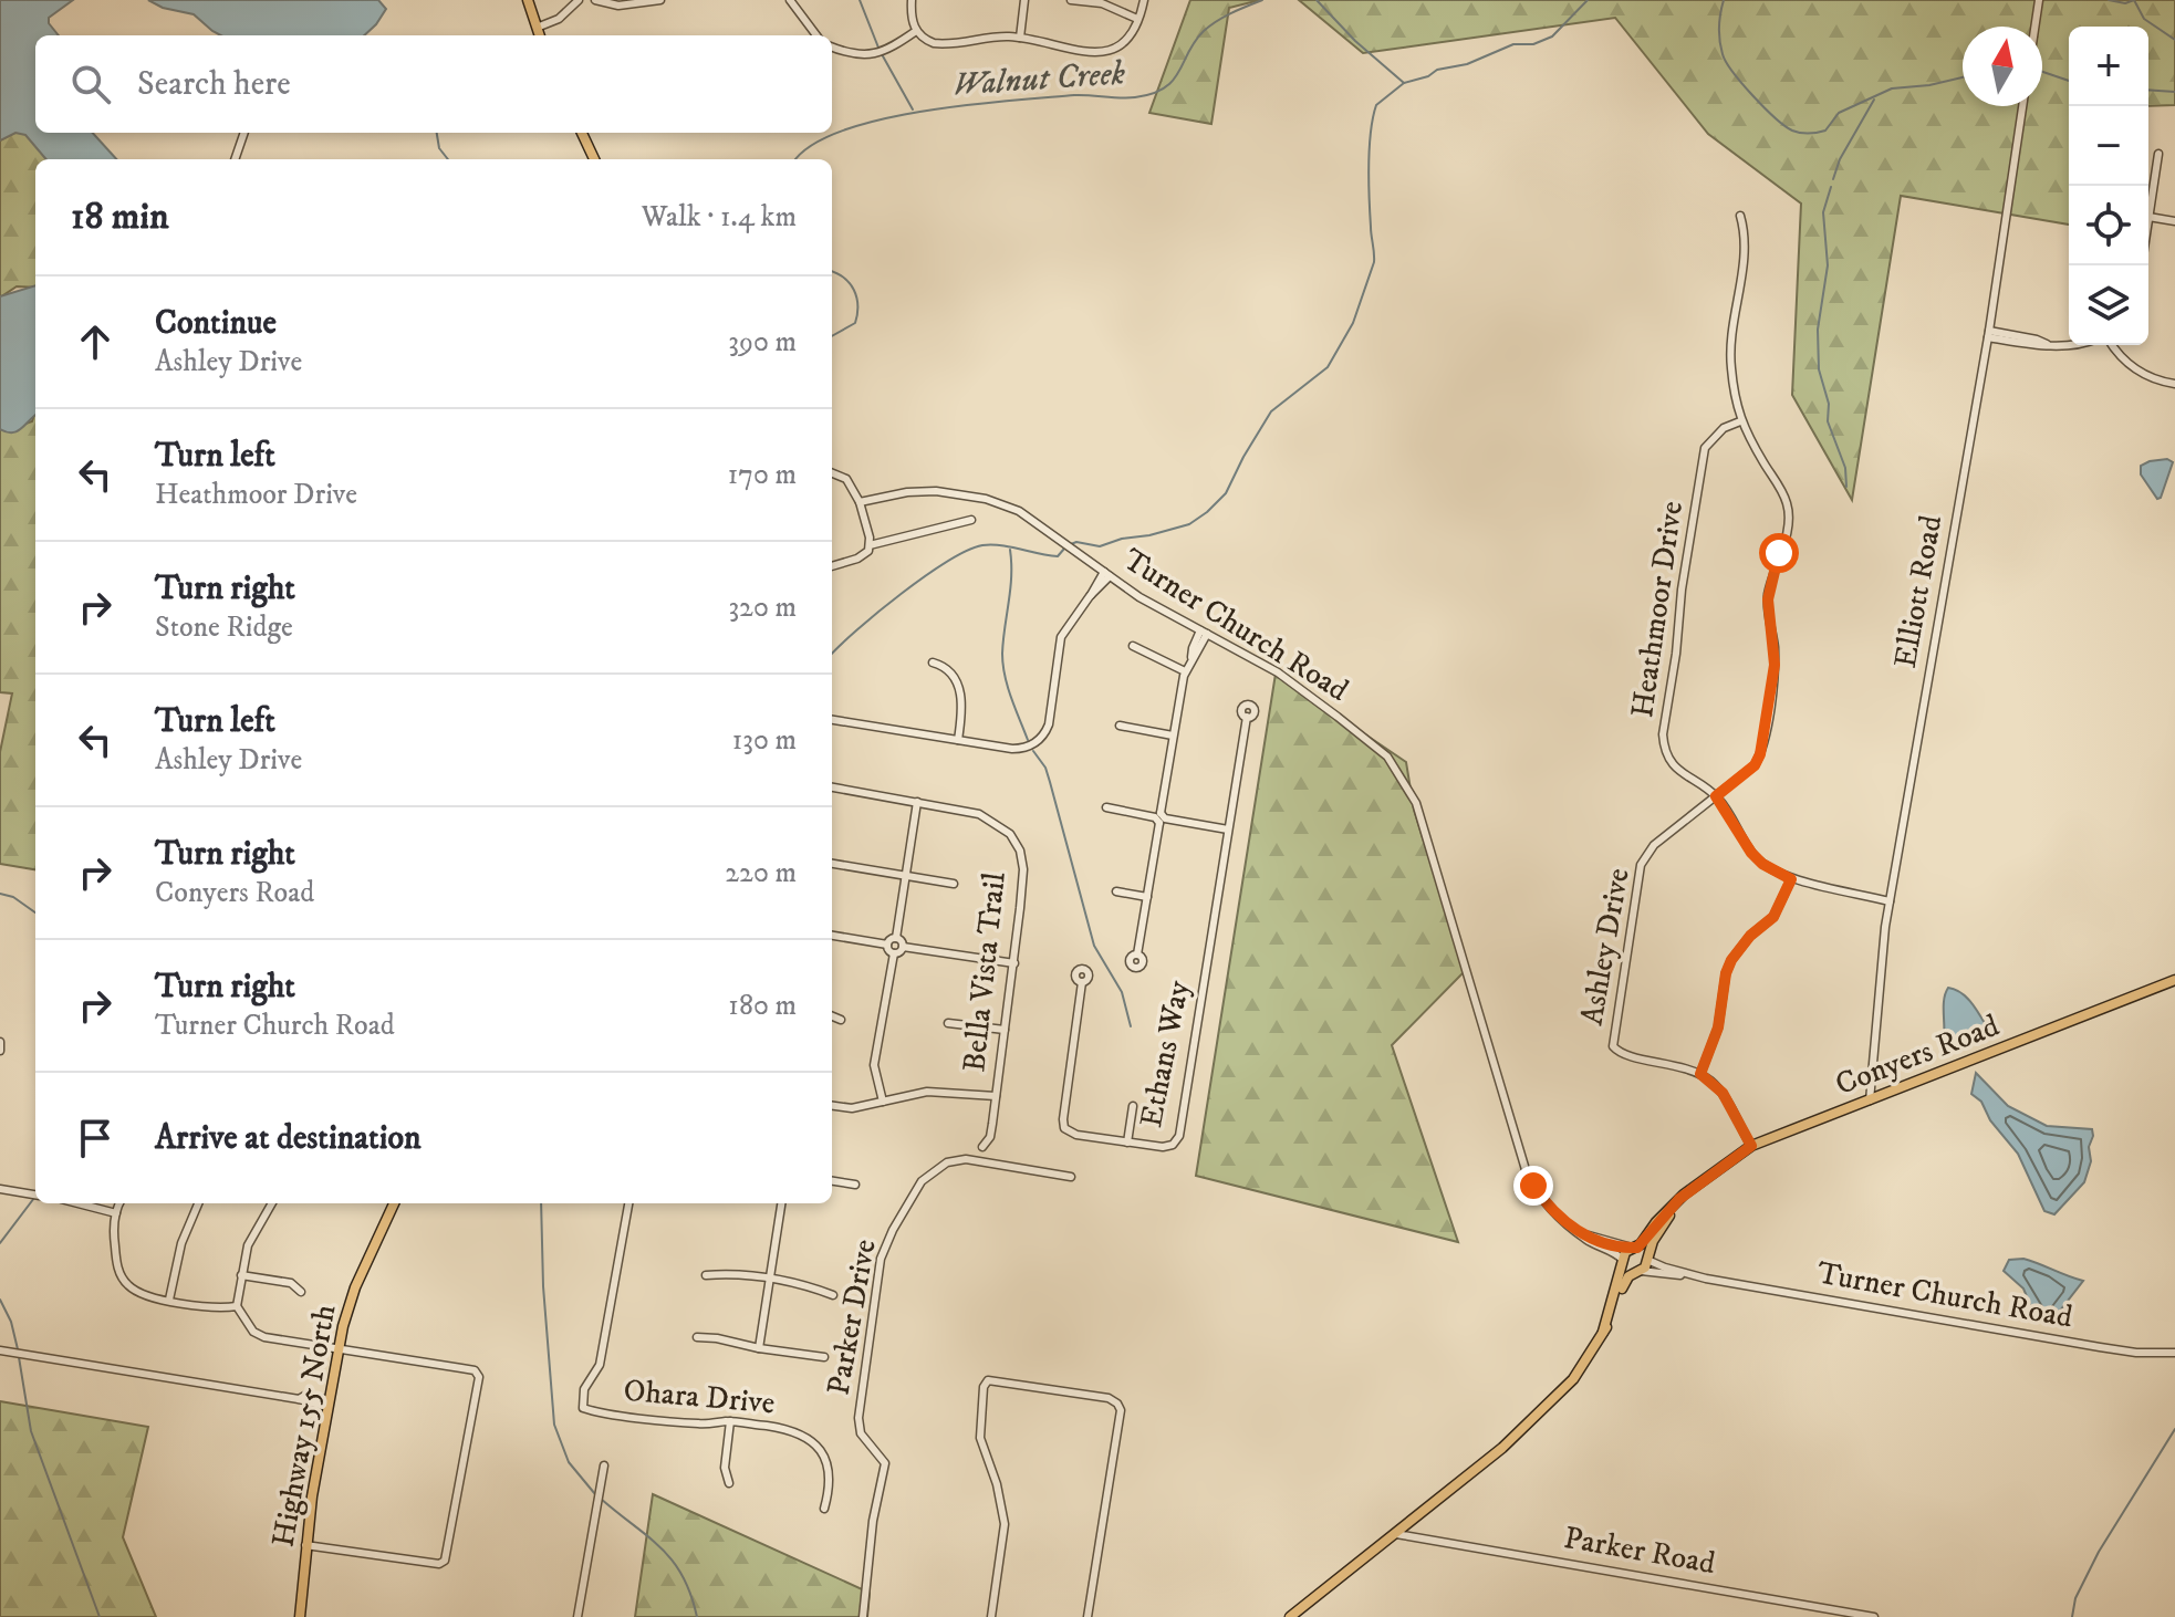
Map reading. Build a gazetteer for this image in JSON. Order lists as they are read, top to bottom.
{
  "streets": {
    "main road": ["Conyers Road", "Highway 155 North"],
    "street": [
      "Elliott Road",
      "Heathmoor Drive",
      "Turner Church Road",
      "Ashley Drive",
      "Bella Vista Trail",
      "Ethans Way",
      "Parker Drive",
      "Ohara Drive",
      "Parker Road"
    ]
  },
  "crossings": [
    ["Elliott Road", "Heathmoor Drive"],
    ["Elliott Road", "Conyers Road"],
    ["Heathmoor Drive", "Ashley Drive"],
    ["Turner Church Road", "Conyers Road"]
  ],
  "water": ["Walnut Creek"],
  "north": "top",
  "page": {
    "map_buttons": ["+", "−"],
    "search": "Search here",
    "heading": ["18 min", "Walk · 1.4 km"],
    "list": [
      ["Continue", "Ashley Drive", "390 m"],
      ["Turn left", "Heathmoor Drive", "170 m"],
      ["Turn right", "Stone Ridge", "320 m"],
      ["Turn left", "Ashley Drive", "130 m"],
      ["Turn right", "Conyers Road", "220 m"],
      ["Turn right", "Turner Church Road", "180 m"],
      "Arrive at destination"
    ]
  }
}
